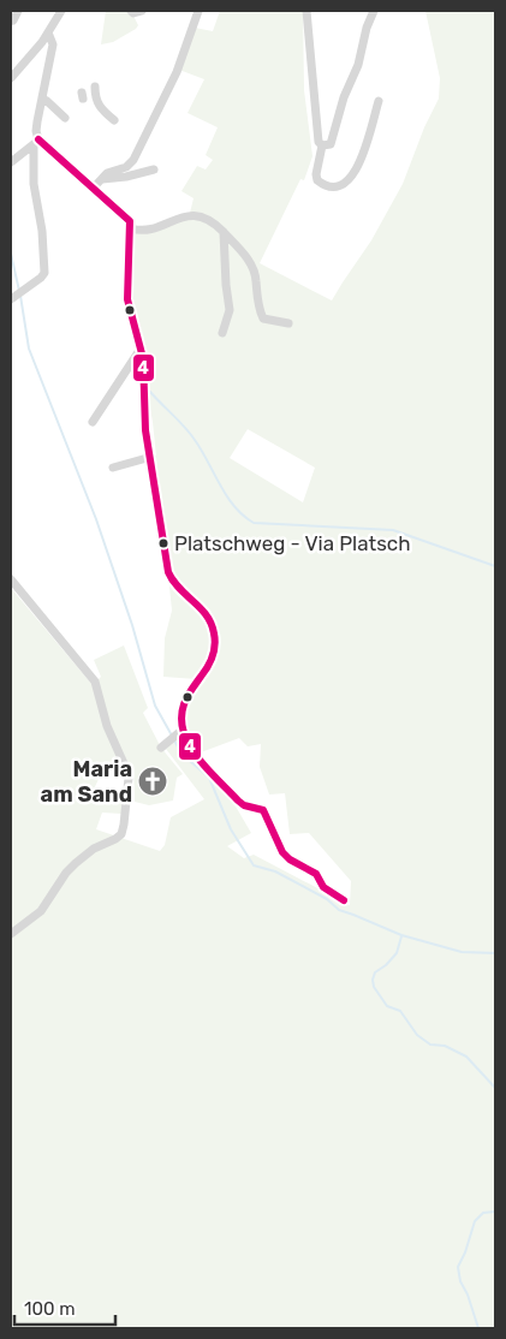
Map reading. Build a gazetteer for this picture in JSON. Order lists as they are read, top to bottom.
{
  "places": {
    "other": ["Platschweg - Via Platsch"],
    "church": ["Maria am Sand"]
  },
  "lines": ["transit line 4"],
  "scale_bar": "100 m"
}
